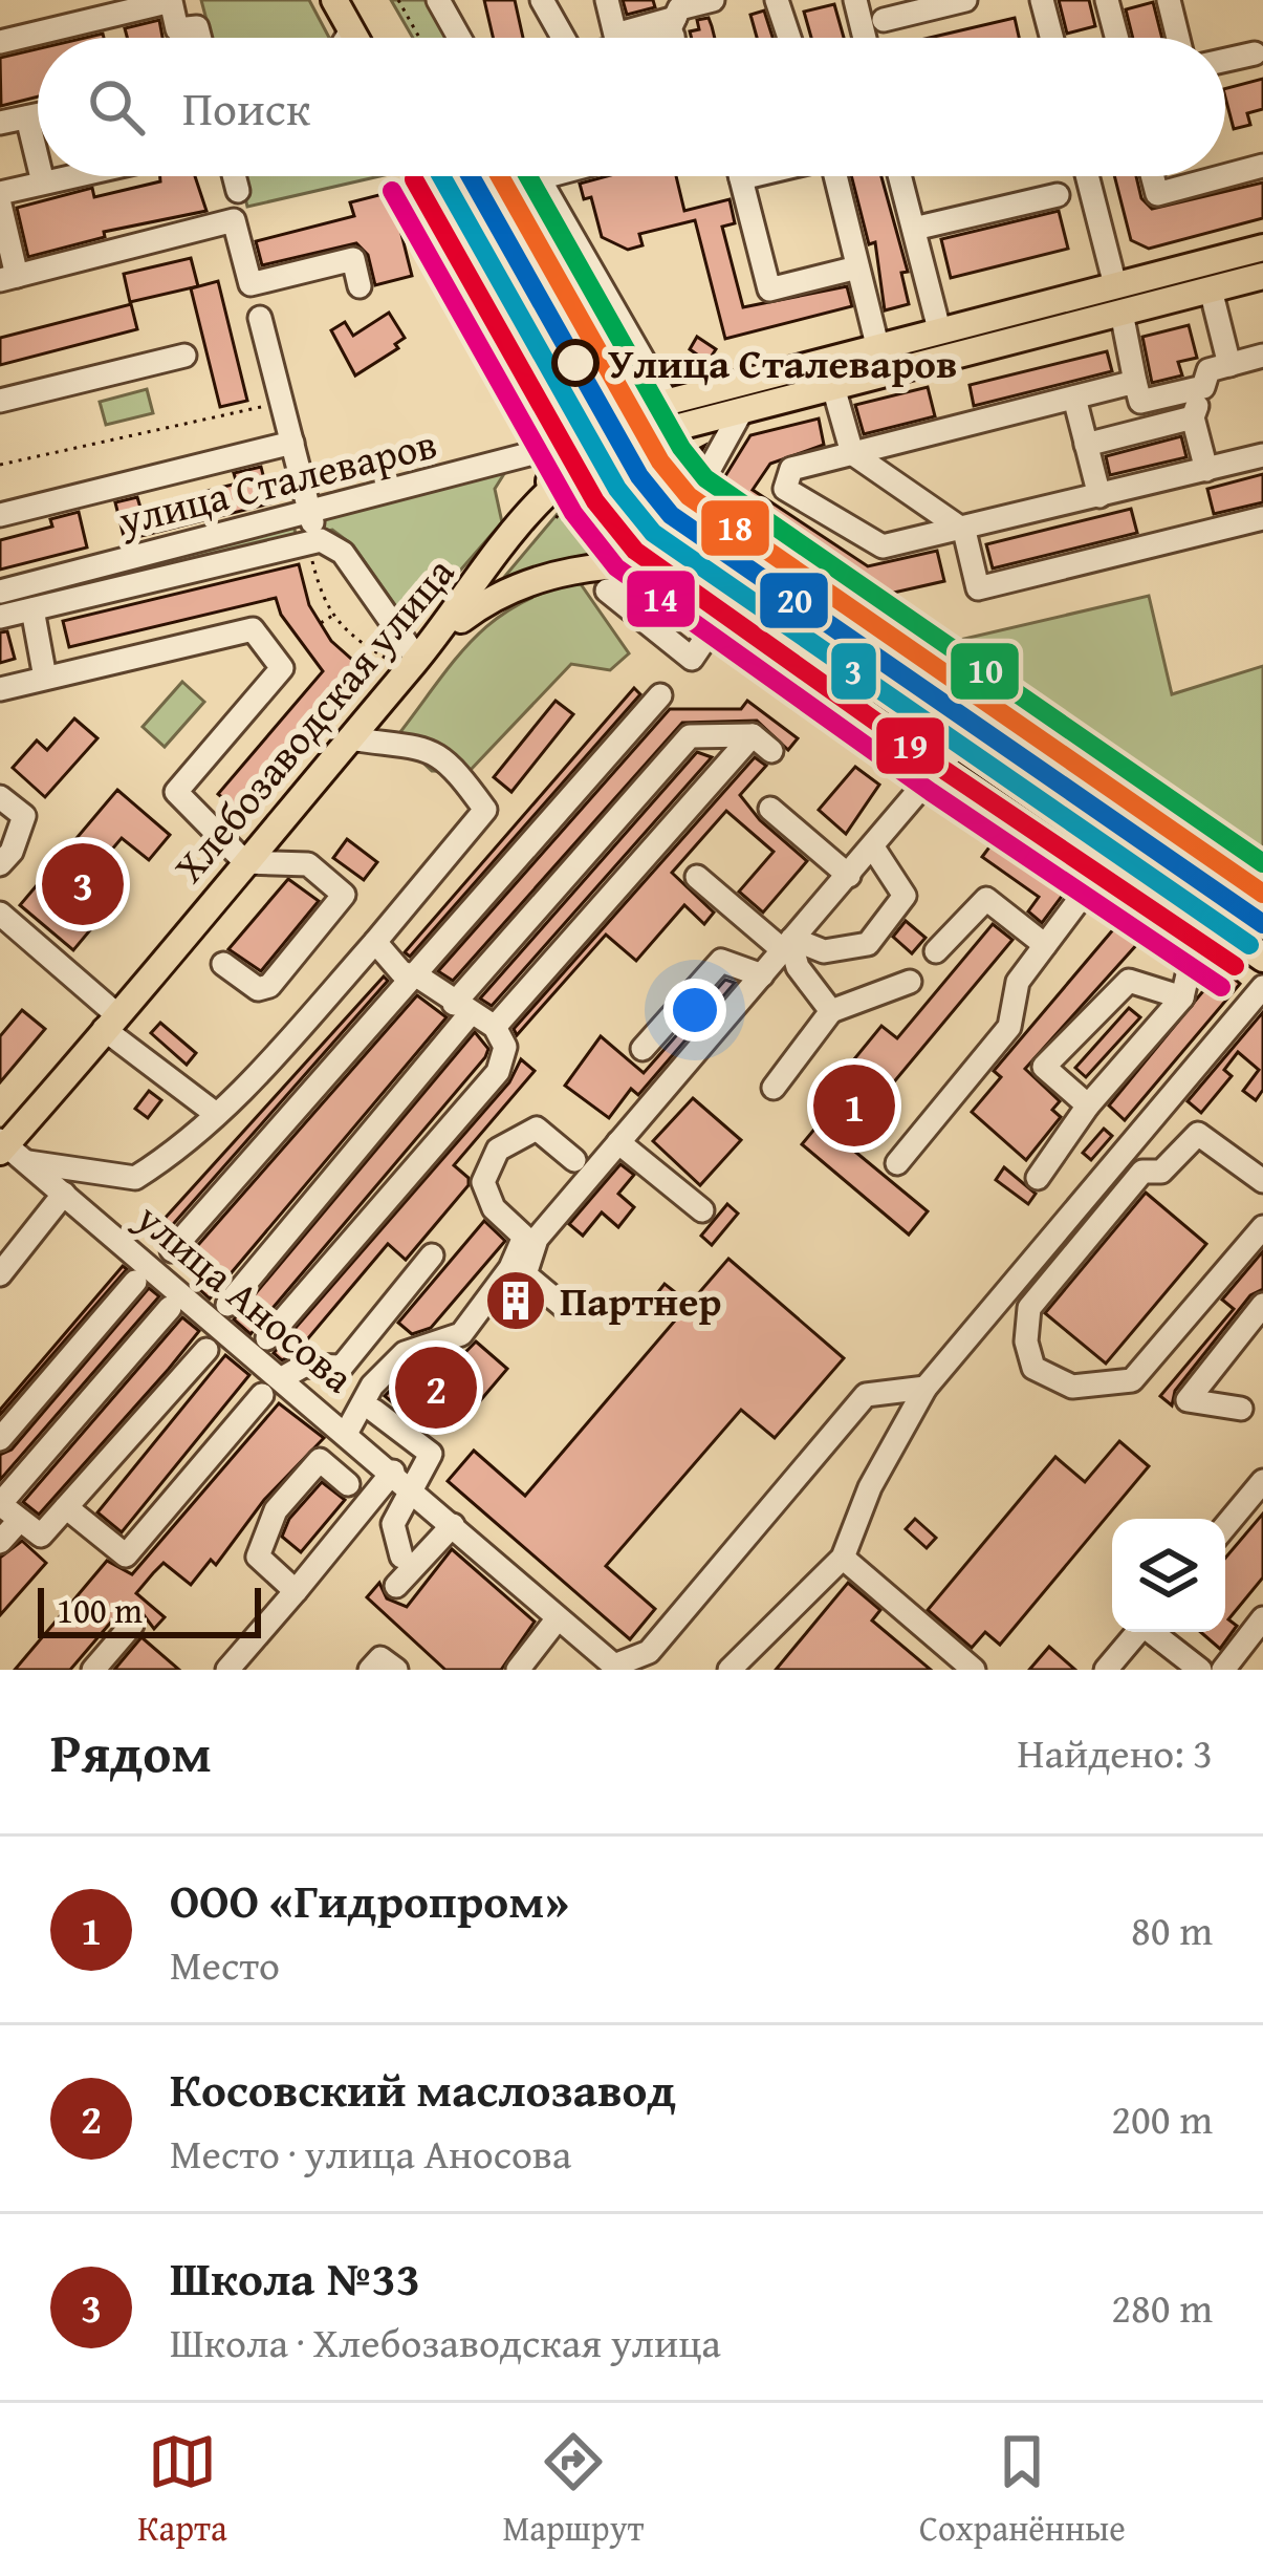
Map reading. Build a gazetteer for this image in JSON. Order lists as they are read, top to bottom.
{
  "streets": {
    "main road": ["улица Сталеваров", "Хлебозаводская улица"],
    "street": ["улица Аносова"]
  },
  "crossings": [
    ["улица Сталеваров", "Хлебозаводская улица"],
    ["Хлебозаводская улица", "улица Аносова"]
  ],
  "places": {
    "other": ["Улица Сталеваров"],
    "building": ["Партнер"]
  },
  "lines": [
    "transit line 20",
    "tram line 3",
    "transit line 18",
    "transit line 10",
    "transit line 19",
    "transit line 14"
  ],
  "scale_bar": "100 m",
  "page": {
    "search": "Поиск",
    "pins": ["3", "1", "2"],
    "scale": "100 m",
    "heading": ["Рядом", "Найдено: 3"],
    "list": [
      {
        "mark": "1",
        "name": "ООО «Гидропром»",
        "note": "Место",
        "value": "80 m"
      },
      {
        "mark": "2",
        "name": "Косовский маслозавод",
        "note": "Место · улица Аносова",
        "value": "200 m"
      },
      {
        "mark": "3",
        "name": "Школа №33",
        "note": "Школа · Хлебозаводская улица",
        "value": "280 m"
      }
    ],
    "nav": ["Карта", "Маршрут", "Сохранённые"]
  }
}
